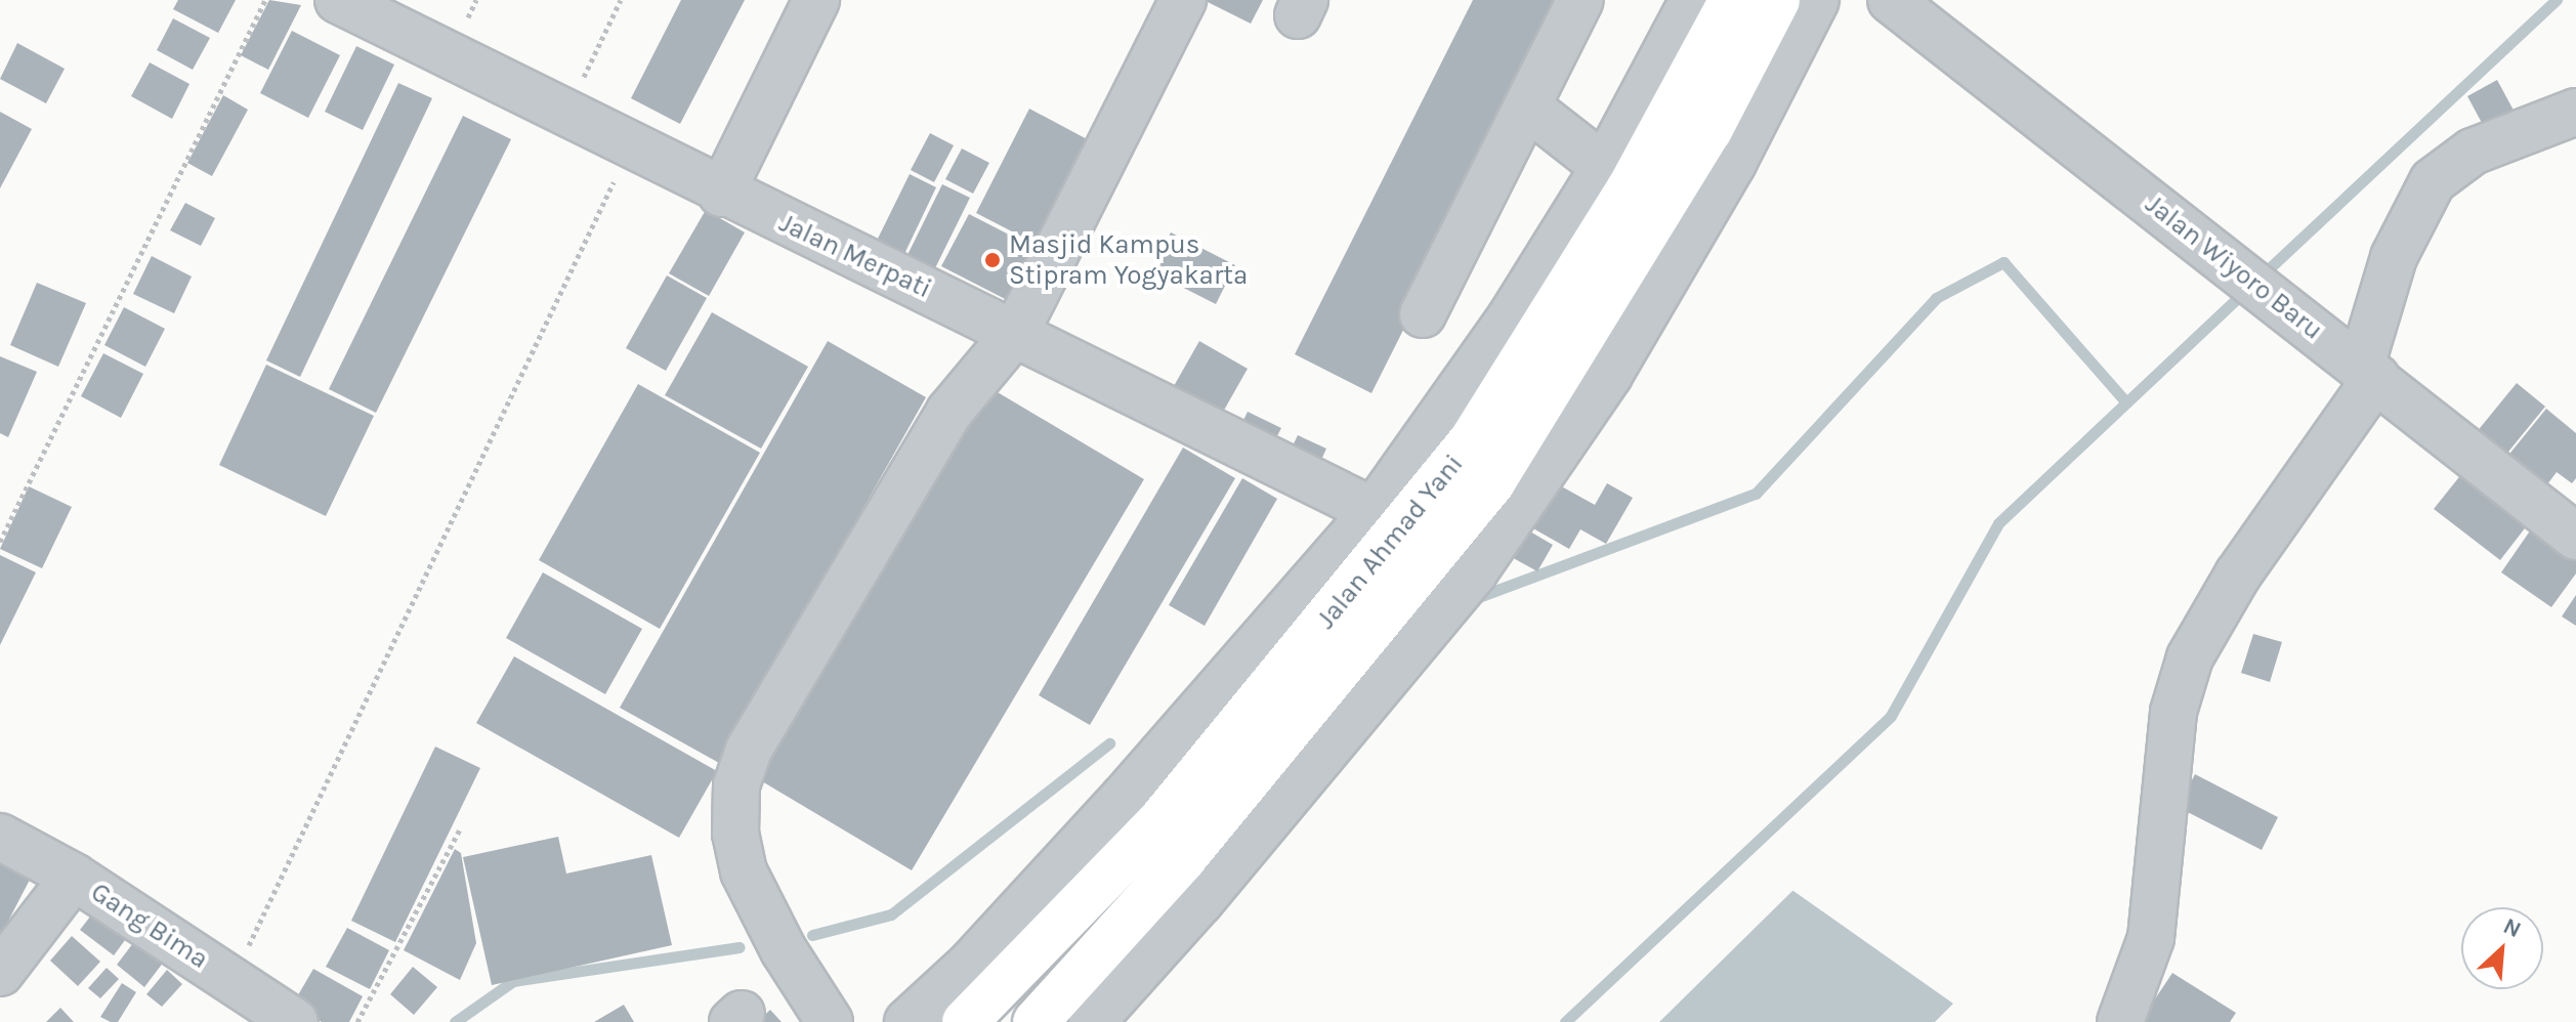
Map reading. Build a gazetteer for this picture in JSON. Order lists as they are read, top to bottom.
{
  "streets": {
    "highway": ["Jalan Ahmad Yani"],
    "street": ["Jalan Merpati", "Jalan Wiyoro Baru", "Gang Bima"]
  },
  "places": ["Masjid Kampus Stipram Yogyakarta"],
  "north": "top right"
}
